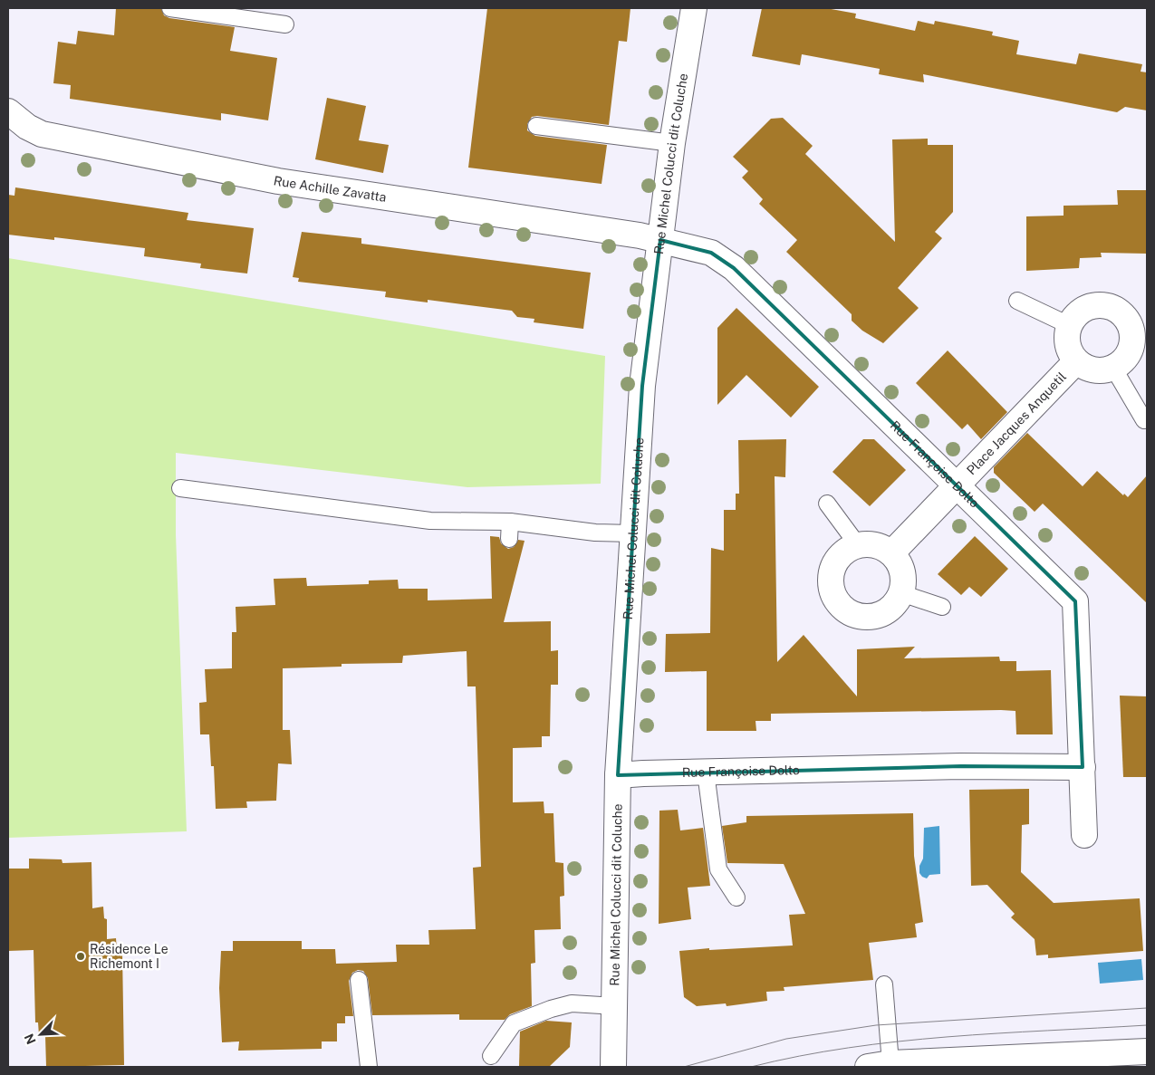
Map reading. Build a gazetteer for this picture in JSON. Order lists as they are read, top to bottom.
{
  "streets": {
    "street": [
      "Rue Michel Colucci dit Coluche",
      "Rue Achille Zavatta",
      "Place Jacques Anquetil",
      "Rue Françoise Dolto"
    ]
  },
  "crossings": [
    ["Rue Michel Colucci dit Coluche", "Rue Achille Zavatta"],
    ["Rue Michel Colucci dit Coluche", "Rue Françoise Dolto"],
    ["Rue Achille Zavatta", "Rue Françoise Dolto"],
    ["Place Jacques Anquetil", "Rue Françoise Dolto"]
  ],
  "places": ["Résidence Le Richemont I"],
  "north": "bottom left"
}
